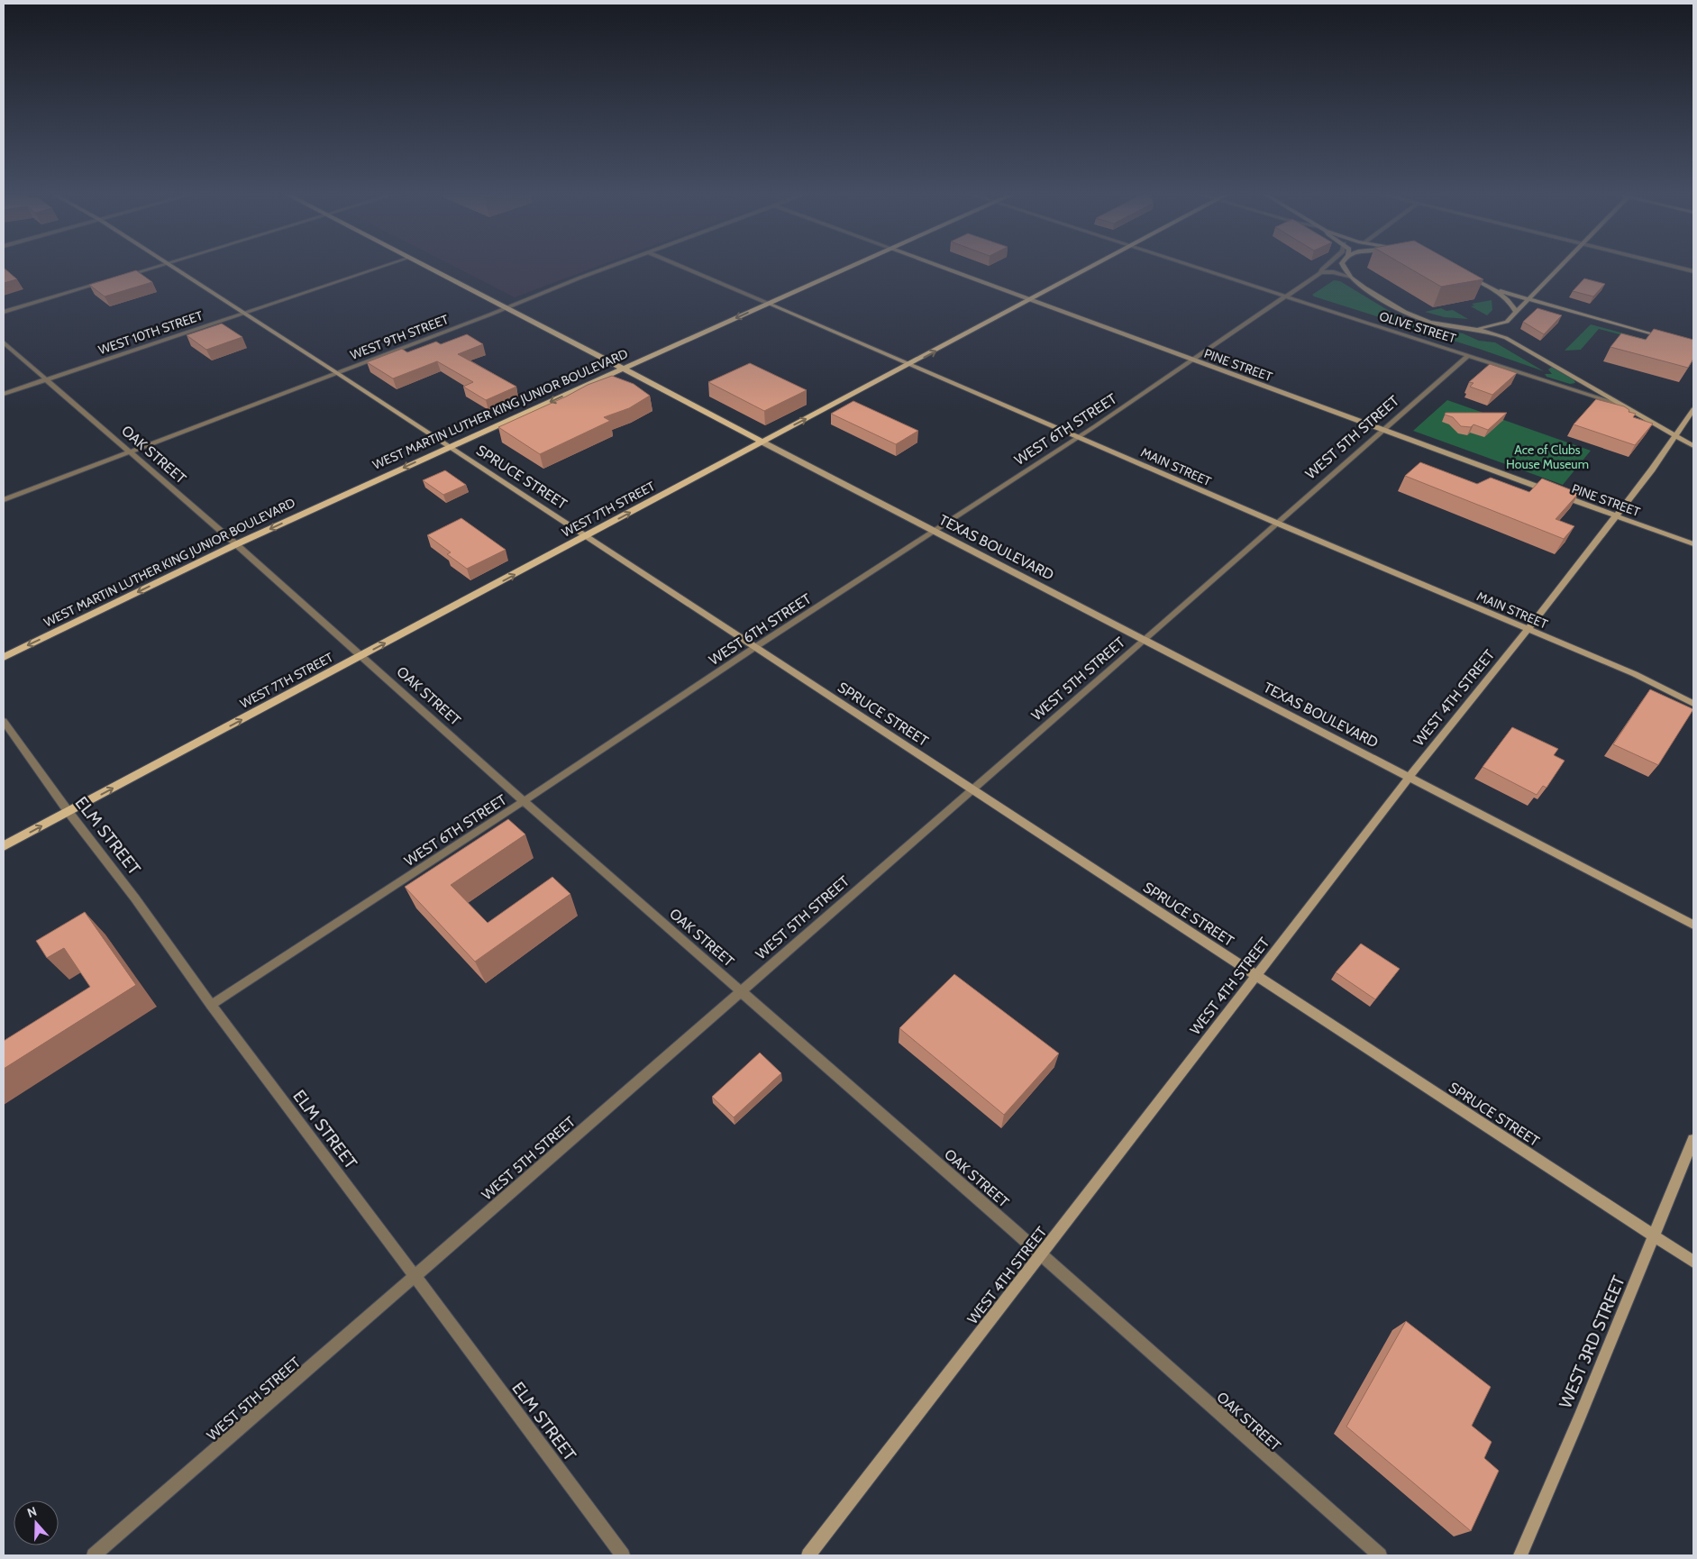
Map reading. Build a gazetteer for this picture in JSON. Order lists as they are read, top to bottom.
{
  "streets": {
    "main road": ["WEST MARTIN LUTHER KING JUNIOR BOULEVARD", "WEST 7TH STREET", "TEXAS BOULEVARD"],
    "street": [
      "OLIVE STREET",
      "WEST 10TH STREET",
      "WEST 9TH STREET",
      "PINE STREET",
      "WEST 6TH STREET",
      "WEST 5TH STREET",
      "OAK STREET",
      "MAIN STREET",
      "SPRUCE STREET",
      "WEST 4TH STREET",
      "ELM STREET",
      "WEST 3RD STREET"
    ]
  },
  "crossings": [
    ["OLIVE STREET", "WEST 6TH STREET"],
    ["OLIVE STREET", "WEST 5TH STREET"],
    ["WEST 10TH STREET", "OAK STREET"],
    ["WEST 10TH STREET", "SPRUCE STREET"],
    ["WEST 9TH STREET", "OAK STREET"],
    ["WEST 9TH STREET", "SPRUCE STREET"],
    ["WEST 9TH STREET", "TEXAS BOULEVARD"],
    ["PINE STREET", "WEST 6TH STREET"],
    ["PINE STREET", "WEST 5TH STREET"],
    ["PINE STREET", "WEST 7TH STREET"],
    ["PINE STREET", "WEST 4TH STREET"],
    ["WEST MARTIN LUTHER KING JUNIOR BOULEVARD", "OAK STREET"],
    ["WEST MARTIN LUTHER KING JUNIOR BOULEVARD", "MAIN STREET"],
    ["WEST MARTIN LUTHER KING JUNIOR BOULEVARD", "SPRUCE STREET"],
    ["WEST MARTIN LUTHER KING JUNIOR BOULEVARD", "TEXAS BOULEVARD"],
    ["WEST 6TH STREET", "OAK STREET"],
    ["WEST 6TH STREET", "MAIN STREET"],
    ["WEST 6TH STREET", "SPRUCE STREET"],
    ["WEST 6TH STREET", "TEXAS BOULEVARD"],
    ["WEST 6TH STREET", "ELM STREET"],
    ["WEST 5TH STREET", "OAK STREET"],
    ["WEST 5TH STREET", "MAIN STREET"],
    ["WEST 5TH STREET", "SPRUCE STREET"],
    ["WEST 5TH STREET", "TEXAS BOULEVARD"],
    ["WEST 5TH STREET", "ELM STREET"],
    ["OAK STREET", "WEST 7TH STREET"],
    ["OAK STREET", "WEST 4TH STREET"],
    ["MAIN STREET", "WEST 7TH STREET"],
    ["MAIN STREET", "WEST 4TH STREET"],
    ["SPRUCE STREET", "WEST 7TH STREET"],
    ["SPRUCE STREET", "WEST 4TH STREET"],
    ["SPRUCE STREET", "WEST 3RD STREET"],
    ["WEST 7TH STREET", "TEXAS BOULEVARD"],
    ["WEST 7TH STREET", "ELM STREET"],
    ["TEXAS BOULEVARD", "WEST 4TH STREET"]
  ],
  "one_way": ["WEST MARTIN LUTHER KING JUNIOR BOULEVARD", "WEST 7TH STREET"],
  "parks": ["Ace of Clubs House Museum"],
  "north": "top"
}
